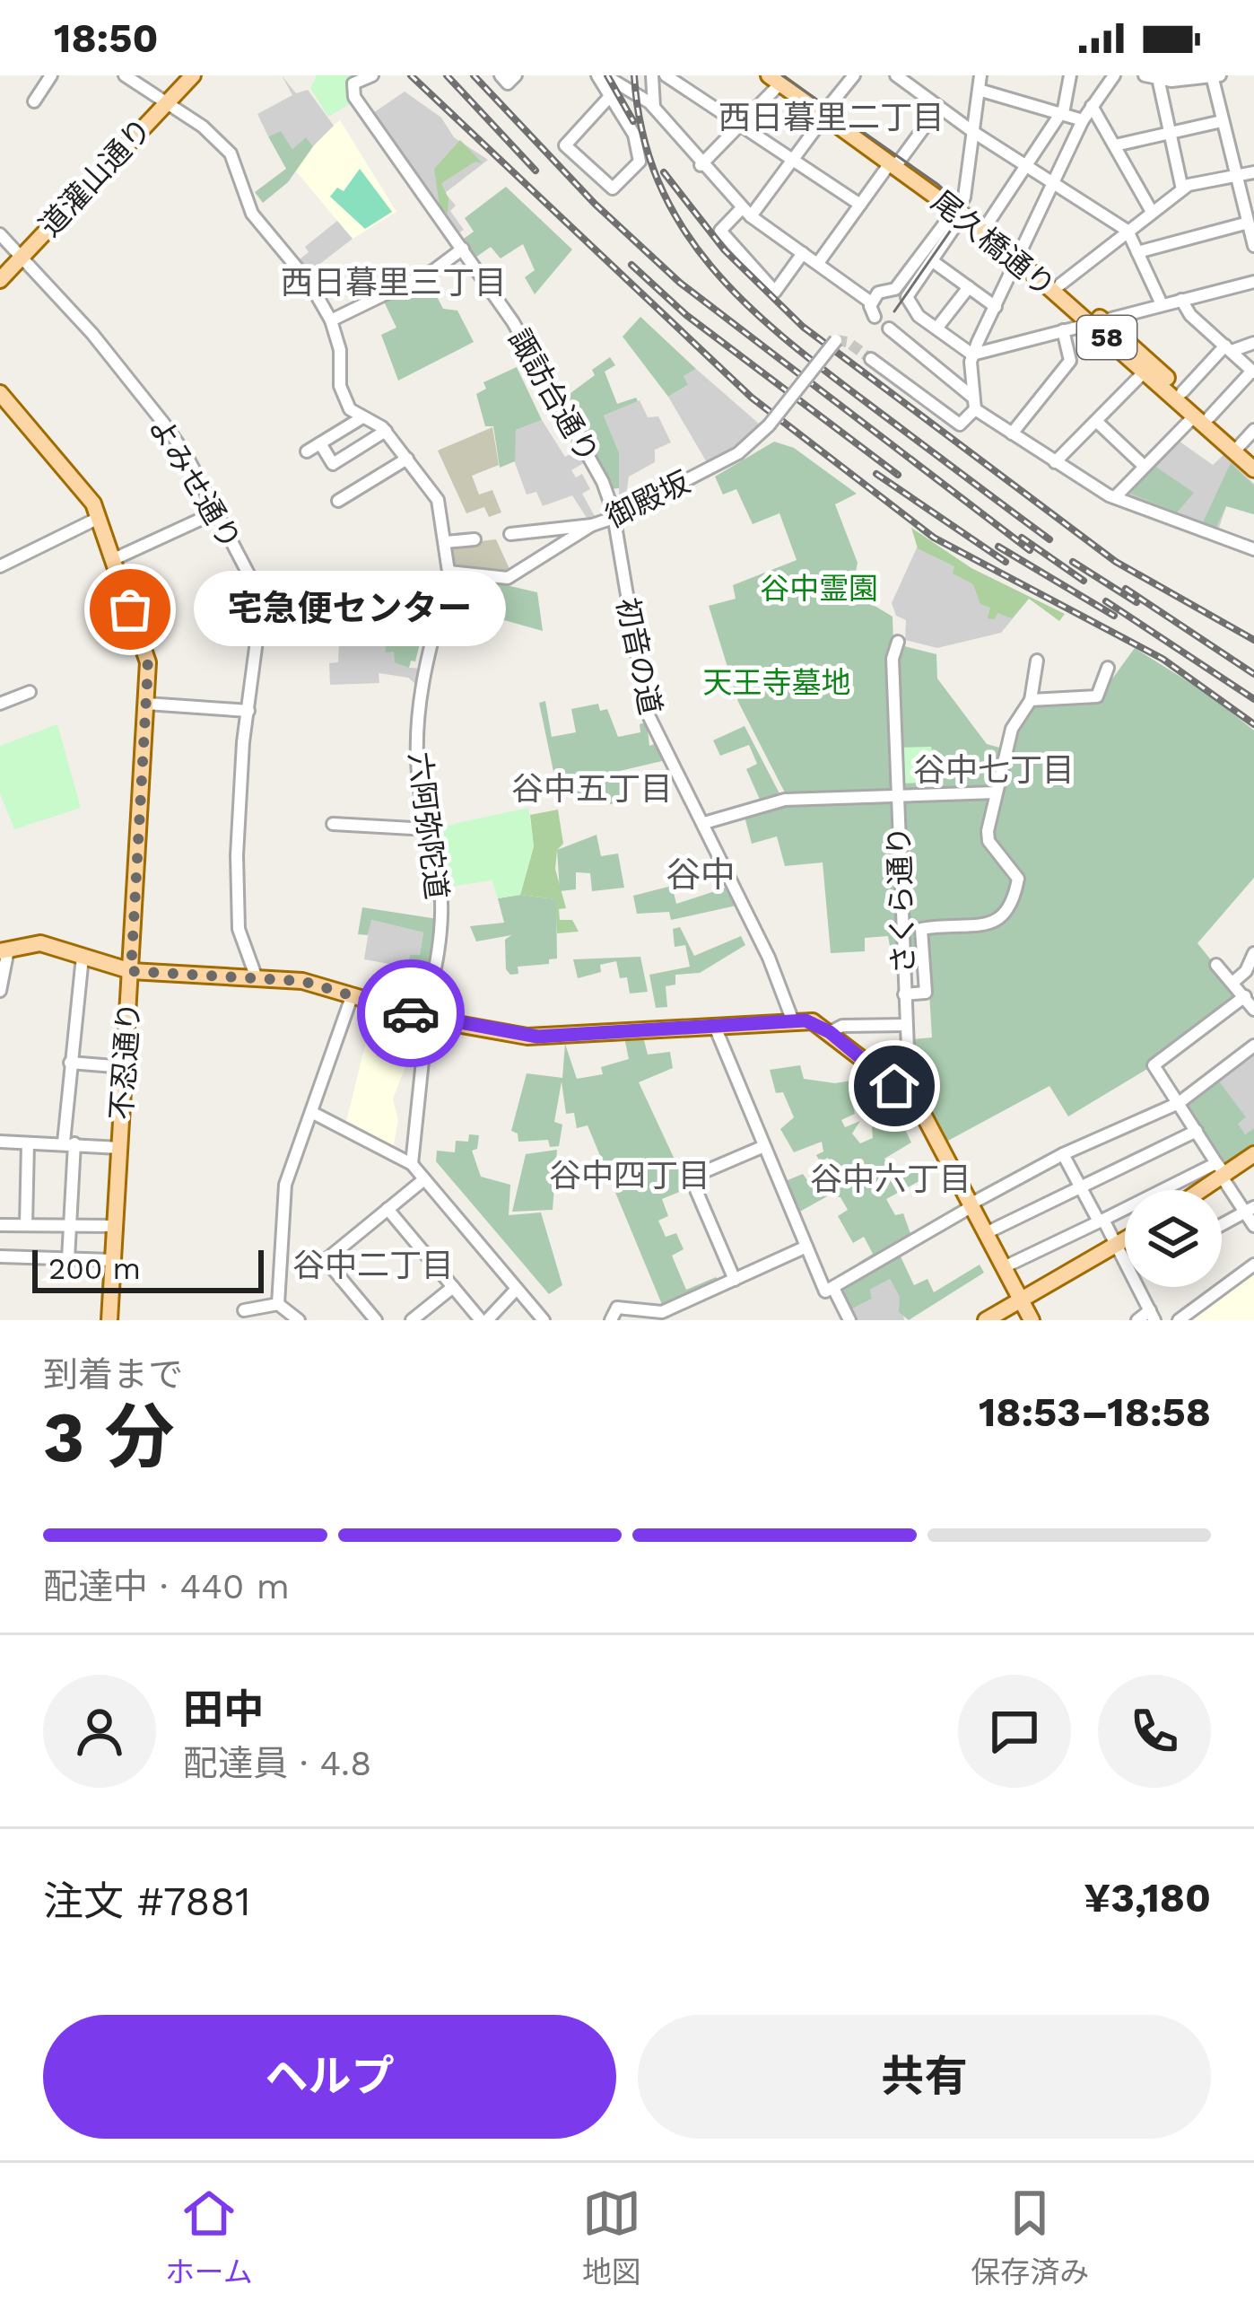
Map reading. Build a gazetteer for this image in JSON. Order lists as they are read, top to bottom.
{
  "streets": {
    "main road": [
      "道灌山通り",
      "尾久橋通り",
      "58",
      "不忍通り"
    ],
    "street": [
      "諏訪台通り",
      "よみせ通り",
      "御殿坂",
      "初音の道",
      "六阿弥陀道",
      "さくら通り"
    ]
  },
  "crossings": [
    ["道灌山通り", "よみせ通り"],
    ["諏訪台通り", "御殿坂"],
    ["諏訪台通り", "初音の道"],
    ["御殿坂", "初音の道"]
  ],
  "districts": [
    "西日暮里二丁目",
    "西日暮里三丁目",
    "谷中七丁目",
    "谷中五丁目",
    "谷中",
    "谷中四丁目",
    "谷中六丁目",
    "谷中二丁目"
  ],
  "parks": ["谷中霊園", "天王寺墓地"],
  "places": ["宅急便センター"],
  "scale_bar": "200 m",
  "page": {
    "status": "18:50",
    "bubble": "宅急便センター",
    "scale": "200 m",
    "heading": ["3 分", "到着まで", "18:53–18:58"],
    "panel": [
      "田中",
      "配達員 · 4.8",
      "注文 #7881",
      "¥3,180"
    ],
    "bar": "配達中 · 440 m",
    "buttons": ["ヘルプ", "共有"],
    "tabs": ["ホーム", "地図", "保存済み"]
  }
}
